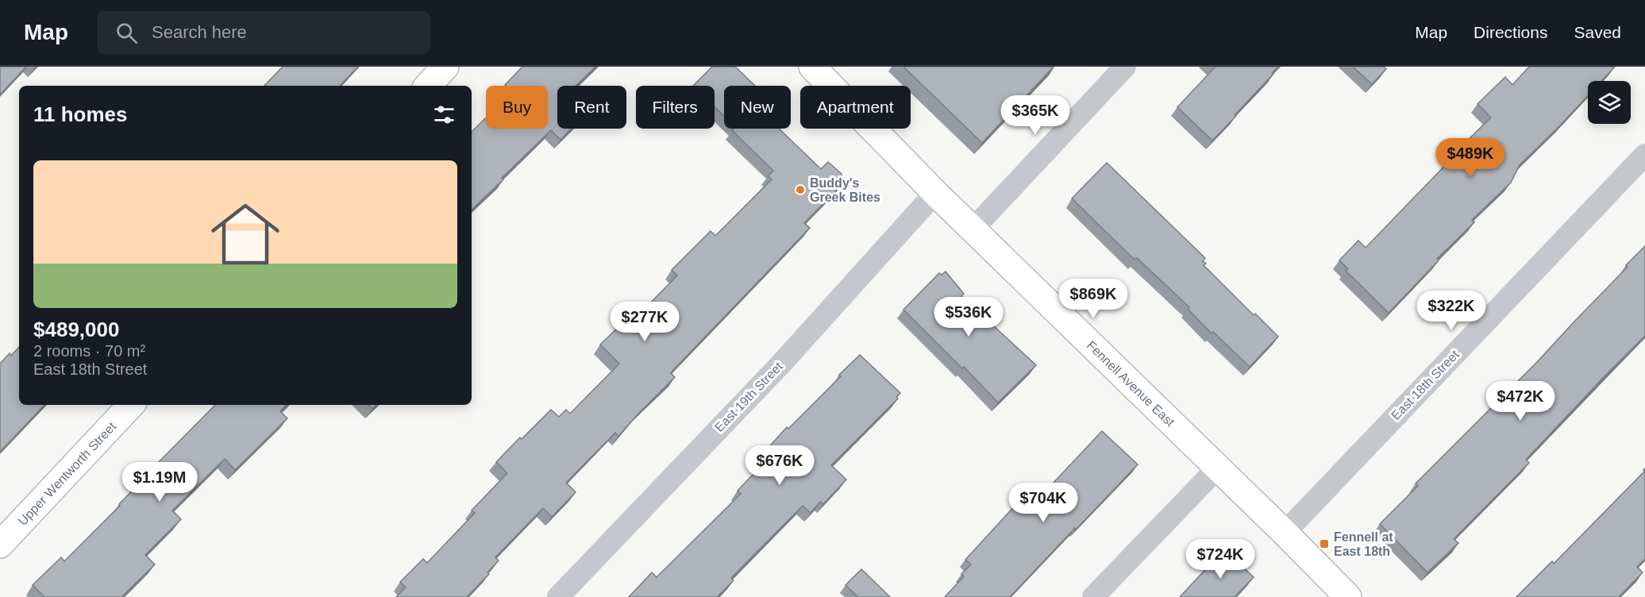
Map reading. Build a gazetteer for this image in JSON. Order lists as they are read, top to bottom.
{
  "streets": {
    "main road": ["Fennell Avenue East", "Upper Wentworth Street"],
    "street": ["East 18th Street", "East 19th Street"]
  },
  "crossings": [
    ["Fennell Avenue East", "East 18th Street"],
    ["Fennell Avenue East", "East 19th Street"]
  ],
  "places": {
    "other": ["Buddy's Greek Bites"],
    "transit": ["Fennell at East 18th"]
  },
  "page": {
    "header": "Map",
    "search": "Search here",
    "nav": ["Map", "Directions", "Saved"],
    "chip": [
      "Buy",
      "Rent",
      "Filters",
      "New",
      "Apartment"
    ],
    "heading": "11 homes",
    "price": [
      "$365K",
      "$489K",
      "$869K",
      "$322K",
      "$536K",
      "$277K",
      "$472K",
      "$676K",
      "$1.19M",
      "$704K",
      "$724K"
    ],
    "list": [
      {
        "name": "$489,000",
        "note": "2 rooms · 70 m² · East 18th Street"
      }
    ]
  }
}
